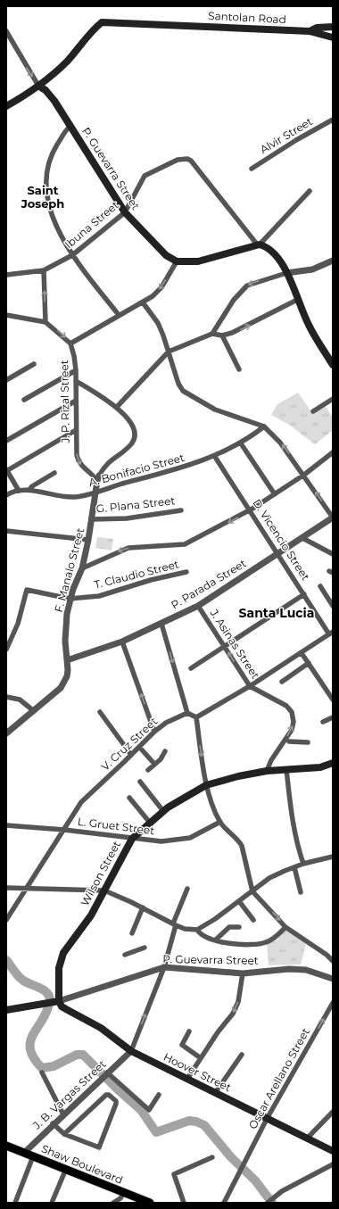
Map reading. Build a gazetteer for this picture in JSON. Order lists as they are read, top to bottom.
{
  "streets": {
    "main road": [
      "Santolan Road",
      "P. Guevarra Street",
      "Wilson Street",
      "Hoover Street",
      "Shaw Boulevard"
    ],
    "street": [
      "Alvir Street",
      "Ibuna Street",
      "J. P. Rizal Street",
      "A. Bonifacio Street",
      "G. Plana Street",
      "D. Vicencio Street",
      "F. Manalo Street",
      "T. Claudio Street",
      "P. Parada Street",
      "J. Asinas Street",
      "V. Cruz Street",
      "L. Gruet Street",
      "Oscar Arellano Street",
      "J. B. Vargas Street"
    ]
  },
  "crossings": [
    ["Santolan Road", "P. Guevarra Street"],
    ["P. Guevarra Street", "Ibuna Street"],
    ["P. Guevarra Street", "Wilson Street"],
    ["P. Guevarra Street", "Hoover Street"],
    ["J. P. Rizal Street", "F. Manalo Street"],
    ["A. Bonifacio Street", "D. Vicencio Street"],
    ["A. Bonifacio Street", "F. Manalo Street"],
    ["G. Plana Street", "F. Manalo Street"],
    ["D. Vicencio Street", "P. Parada Street"],
    ["F. Manalo Street", "T. Claudio Street"],
    ["F. Manalo Street", "P. Parada Street"],
    ["P. Parada Street", "J. Asinas Street"],
    ["J. Asinas Street", "Wilson Street"],
    ["V. Cruz Street", "L. Gruet Street"],
    ["L. Gruet Street", "Wilson Street"],
    ["Wilson Street", "Hoover Street"],
    ["Hoover Street", "Oscar Arellano Street"],
    ["Hoover Street", "J. B. Vargas Street"],
    ["J. B. Vargas Street", "Shaw Boulevard"]
  ],
  "one_way": ["J. P. Rizal Street", "J. Asinas Street", "Oscar Arellano Street"],
  "districts": ["Saint Joseph", "Santa Lucia"]
}
